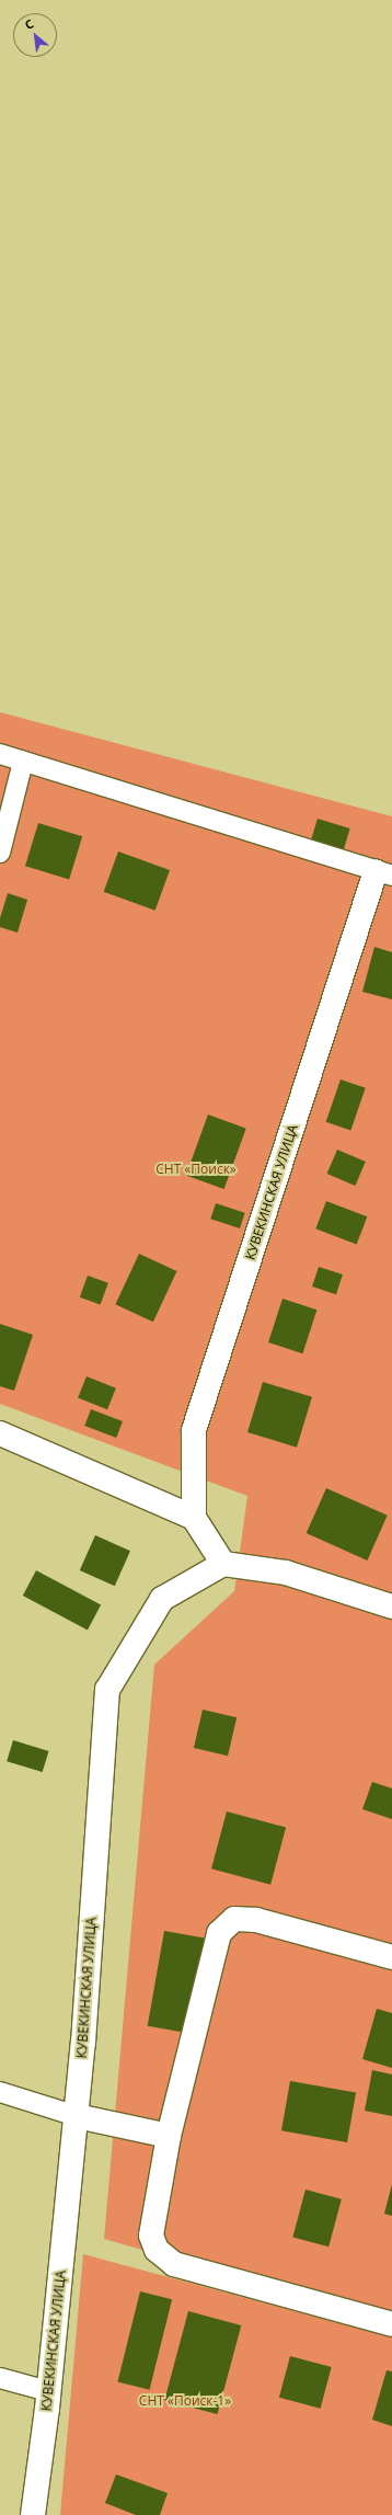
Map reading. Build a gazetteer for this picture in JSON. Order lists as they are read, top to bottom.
{
  "streets": {
    "street": ["КУВЕКИНСКАЯ УЛИЦА"]
  },
  "parks": ["СНТ «Поиск»", "СНТ «Поиск-1»"],
  "north": "top left"
}
